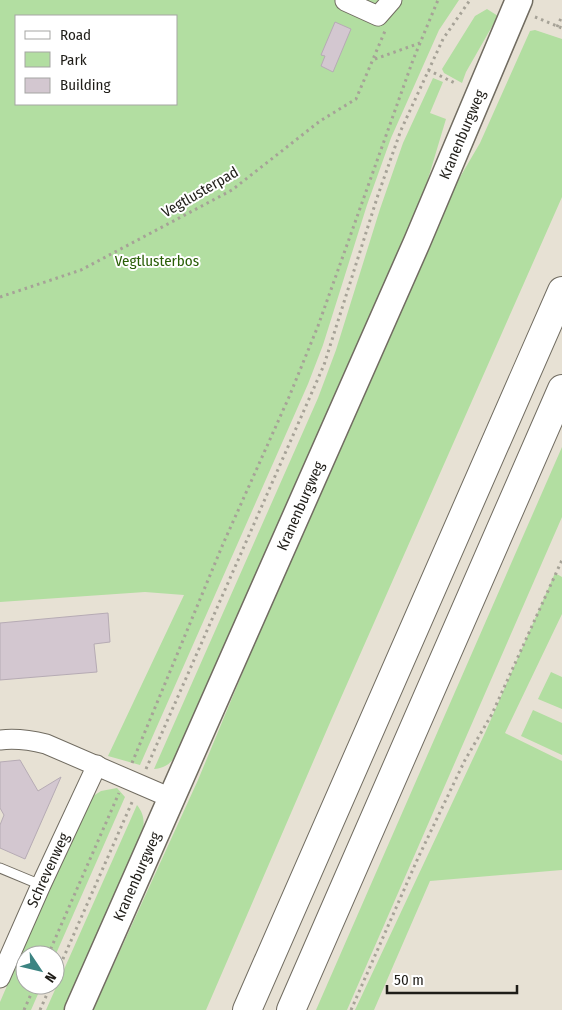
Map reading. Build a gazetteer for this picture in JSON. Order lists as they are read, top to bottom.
{
  "streets": {
    "main road": ["Kranenburgweg"],
    "street": ["Schrevenweg"],
    "path": ["Vegtlusterpad"]
  },
  "parks": ["Vegtlusterbos"],
  "legend": ["Road", "Park", "Building"],
  "scale_bar": "50 m",
  "north": "bottom right"
}
